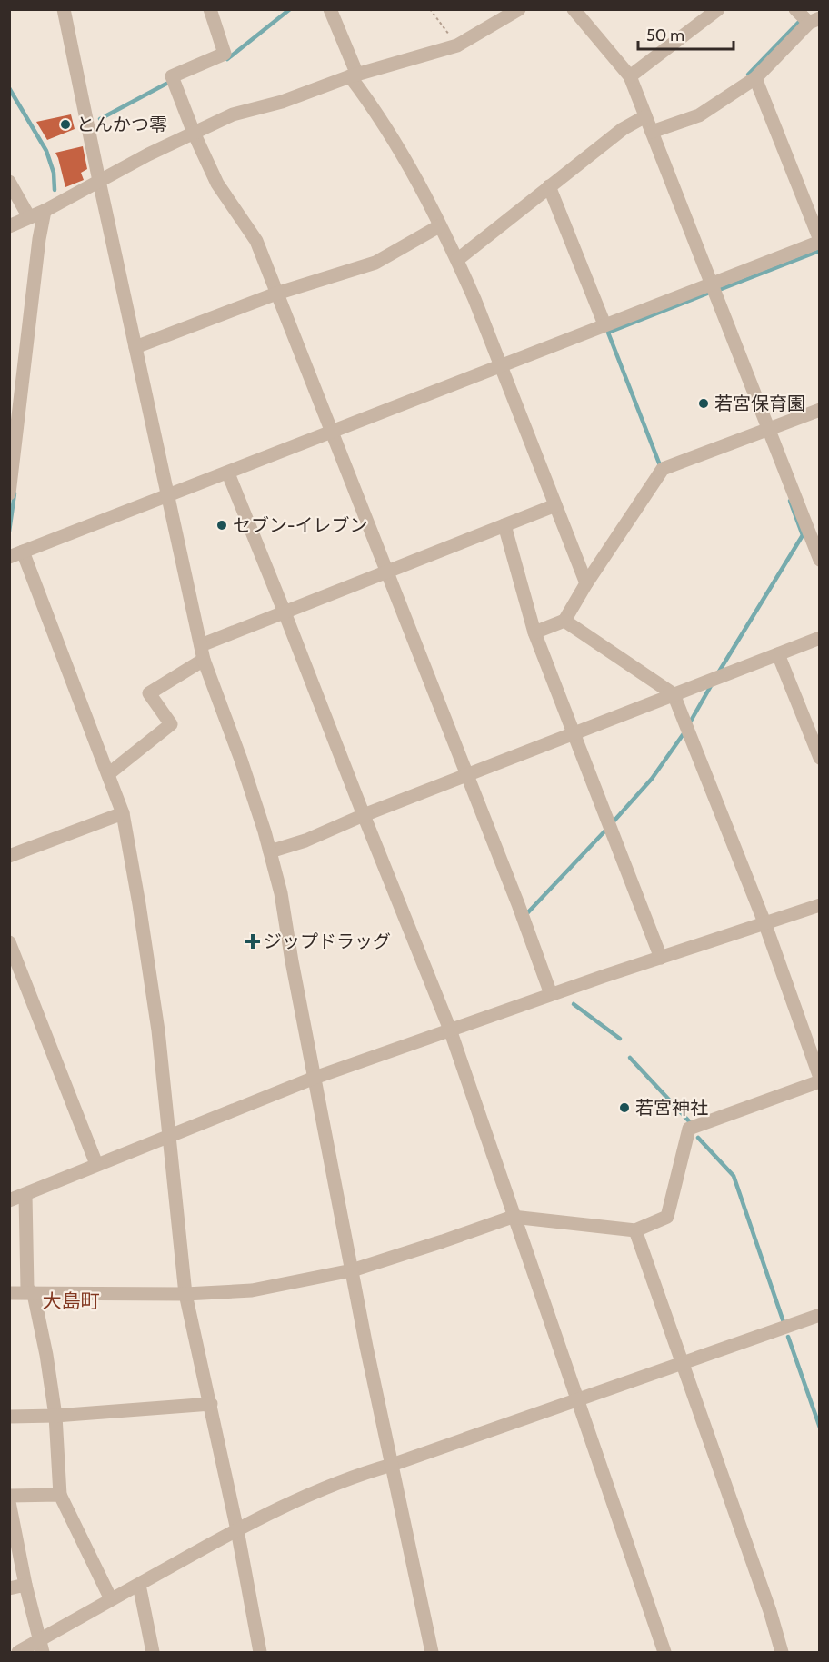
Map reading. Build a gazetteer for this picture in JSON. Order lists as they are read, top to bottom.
{
  "districts": ["大島町"],
  "places": {
    "other": [
      "とんかつ零",
      "若宮保育園",
      "セブン-イレブン",
      "若宮神社"
    ],
    "health": ["ジップドラッグ"]
  },
  "scale_bar": "50 m"
}
